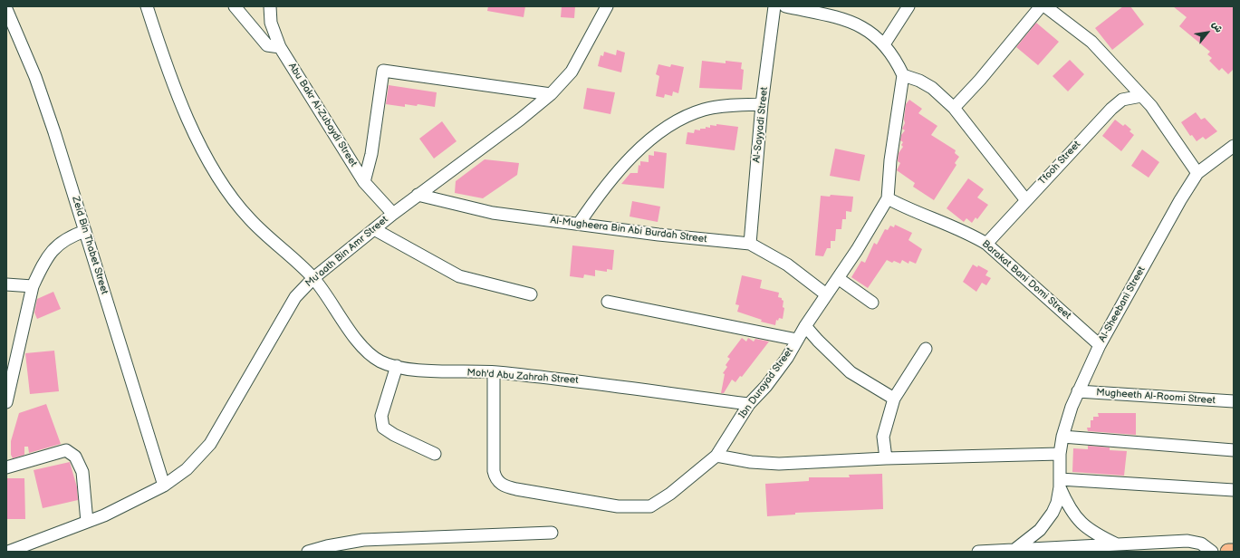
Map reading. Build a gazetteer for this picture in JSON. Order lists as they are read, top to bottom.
{
  "streets": {
    "street": [
      "Abu Bakr Al-Zubaydi Street",
      "Al-Sayyadi Street",
      "Tfooh Street",
      "Al-Mugheera Bin Abi Burdah Street",
      "Zeid Bin Thabet Street",
      "Mu'aath Bin Amr Street",
      "Barakat Bani Domi Street",
      "Al-Sheebani Street",
      "Moh'd Abu Zahrah Street",
      "Ibn Durayad Street",
      "Mugheeth Al-Roomi Street"
    ]
  },
  "crossings": [
    ["Abu Bakr Al-Zubaydi Street", "Mu'aath Bin Amr Street"],
    ["Al-Sayyadi Street", "Al-Mugheera Bin Abi Burdah Street"],
    ["Tfooh Street", "Barakat Bani Domi Street"],
    ["Al-Mugheera Bin Abi Burdah Street", "Mu'aath Bin Amr Street"],
    ["Al-Mugheera Bin Abi Burdah Street", "Ibn Durayad Street"],
    ["Zeid Bin Thabet Street", "Mu'aath Bin Amr Street"],
    ["Mu'aath Bin Amr Street", "Moh'd Abu Zahrah Street"],
    ["Barakat Bani Domi Street", "Al-Sheebani Street"],
    ["Barakat Bani Domi Street", "Ibn Durayad Street"],
    ["Al-Sheebani Street", "Mugheeth Al-Roomi Street"],
    ["Moh'd Abu Zahrah Street", "Ibn Durayad Street"]
  ],
  "north": "top right"
}
